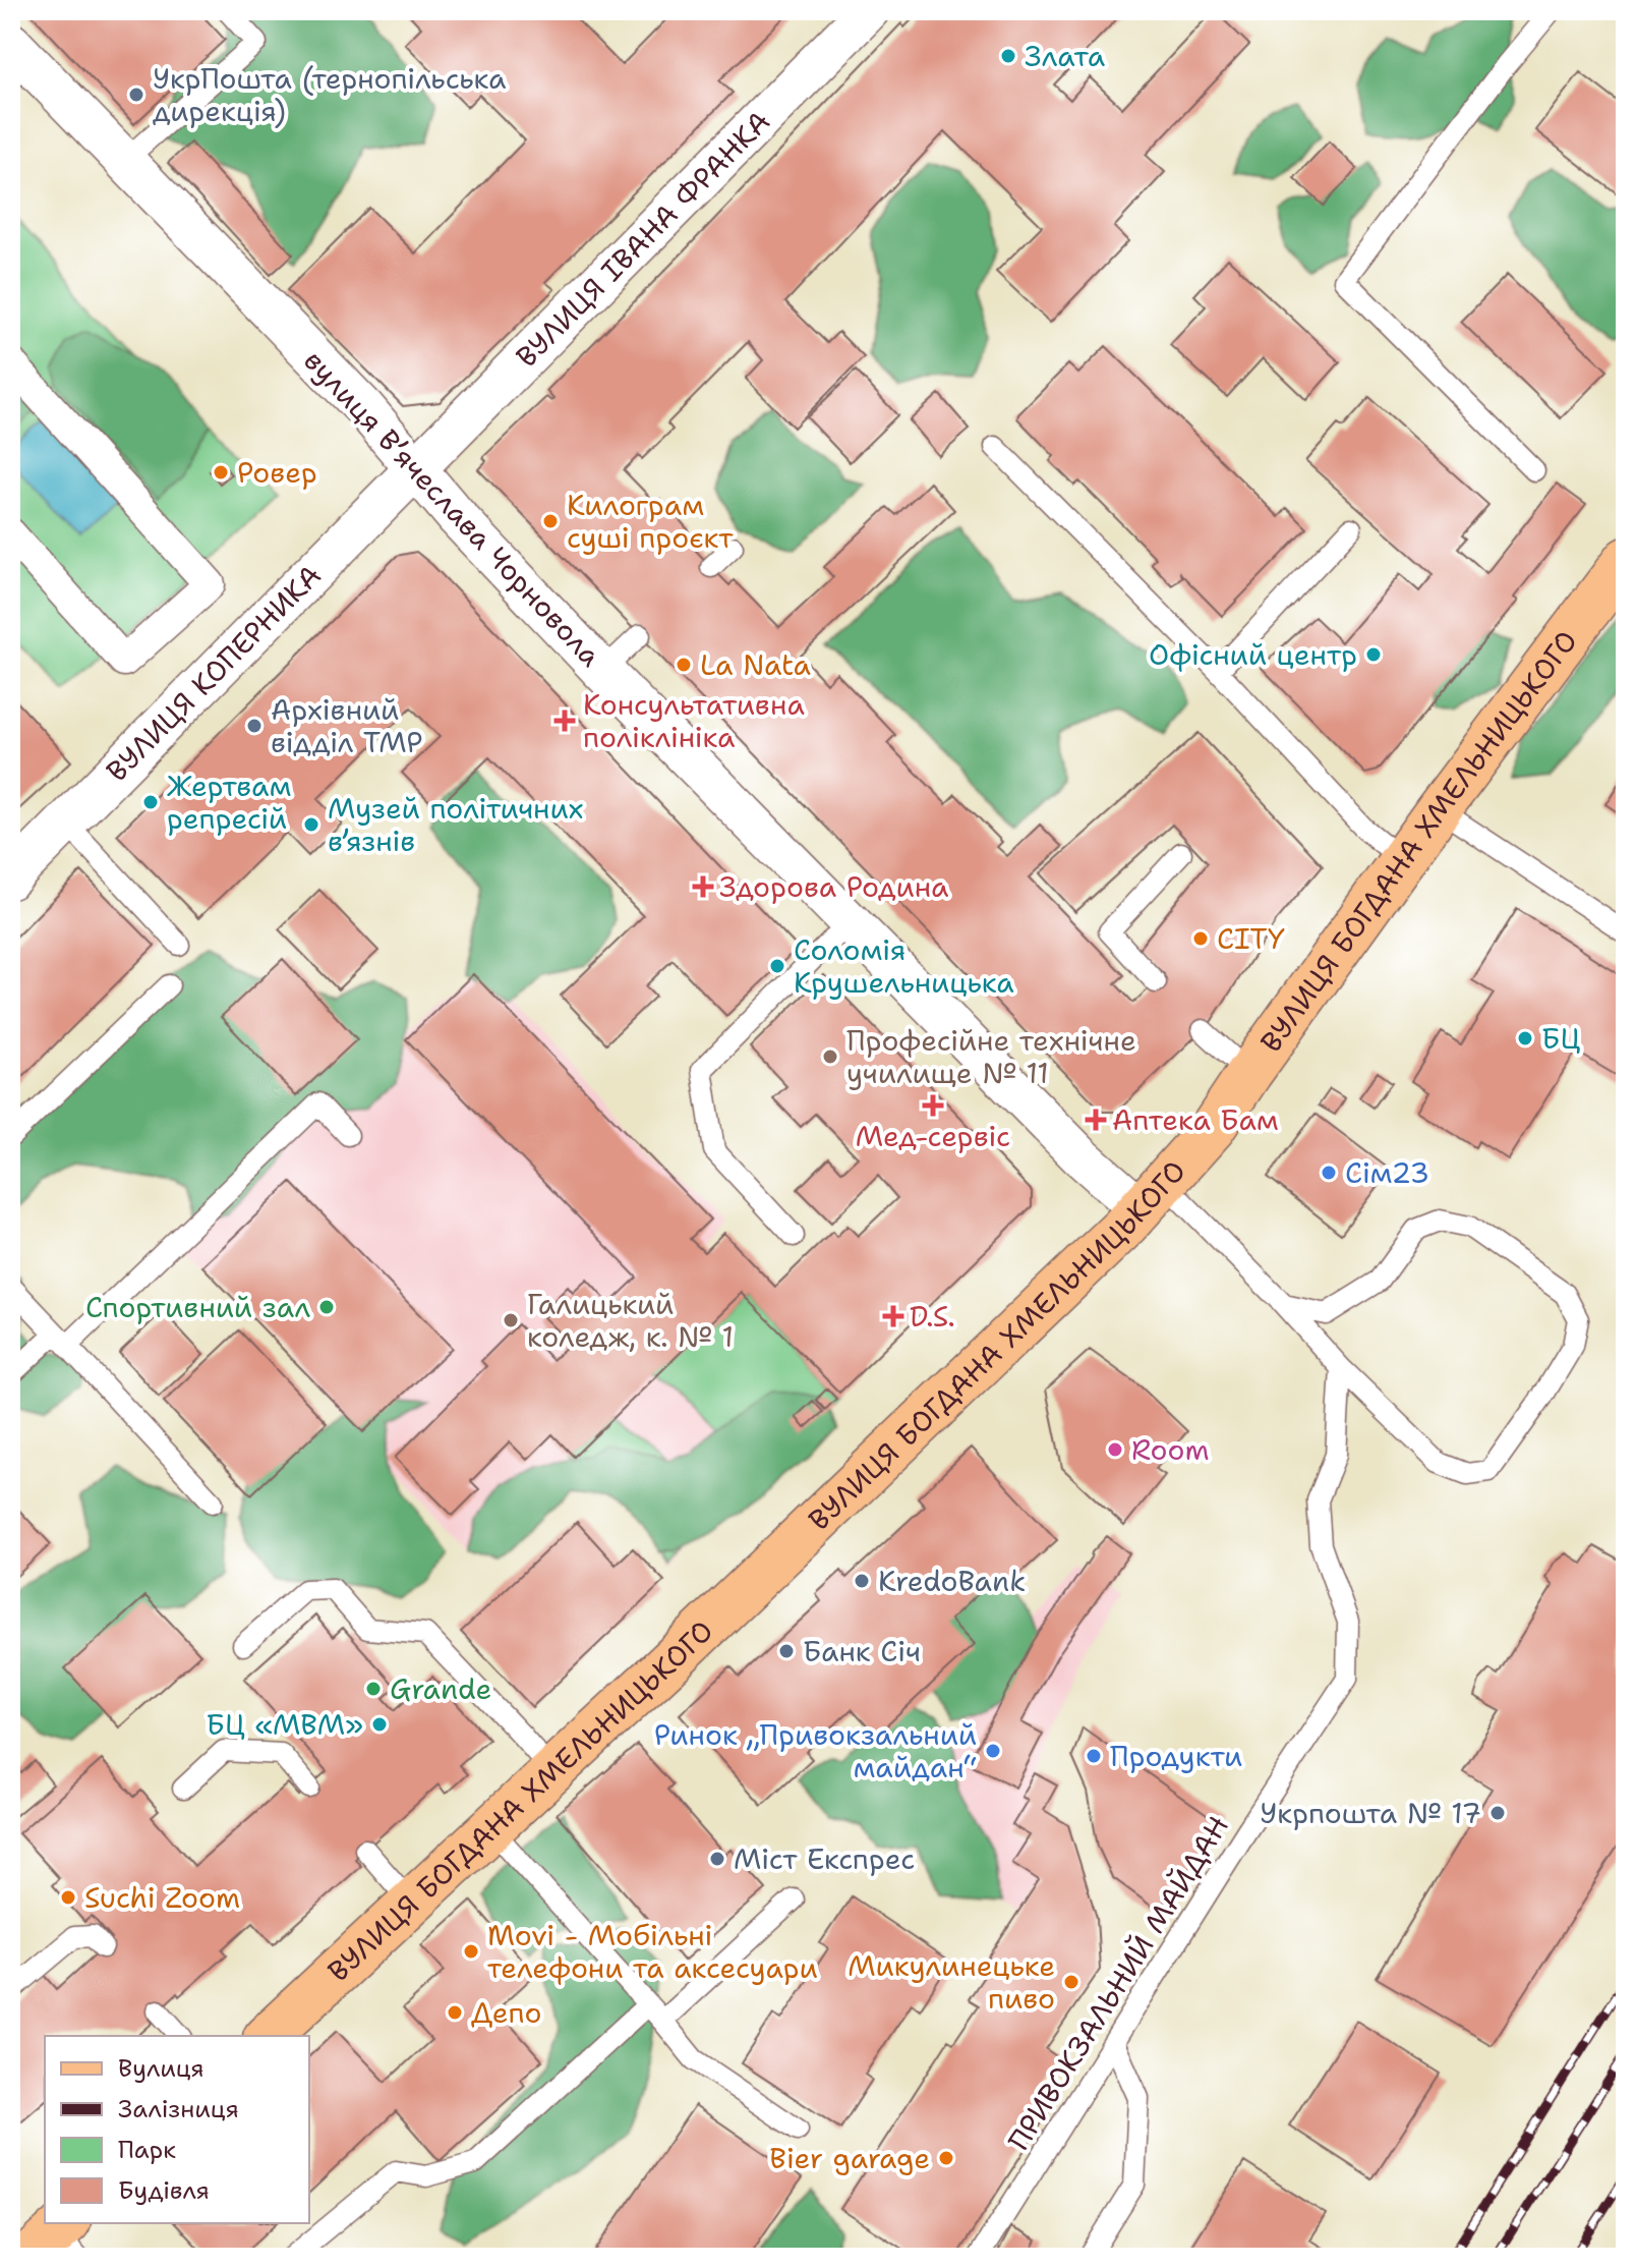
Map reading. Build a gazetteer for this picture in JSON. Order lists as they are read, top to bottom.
{
  "streets": {
    "main road": ["ВУЛИЦЯ БОГДАНА ХМЕЛЬНИЦЬКОГО"],
    "street": ["ВУЛИЦЯ ІВАНА ФРАНКА", "вулиця Вʼячеслава Чорновола", "ВУЛИЦЯ КОПЕРНИКА"],
    "lane": ["ПРИВОКЗАЛЬНИЙ МАЙДАН"]
  },
  "crossings": [
    ["ВУЛИЦЯ ІВАНА ФРАНКА", "вулиця Вʼячеслава Чорновола"],
    ["ВУЛИЦЯ ІВАНА ФРАНКА", "ВУЛИЦЯ КОПЕРНИКА"],
    ["вулиця Вʼячеслава Чорновола", "ВУЛИЦЯ КОПЕРНИКА"],
    ["вулиця Вʼячеслава Чорновола", "ВУЛИЦЯ БОГДАНА ХМЕЛЬНИЦЬКОГО"]
  ],
  "places": {
    "other": [
      "Злата",
      "УкрПошта (тернопільська дирекція)",
      "Ровер",
      "Килограм суші проєкт",
      "Офісний центр",
      "La Nata",
      "Архівний відділ ТМР",
      "Жертвам репресій",
      "Музей політичних в’язнів",
      "CITY",
      "Соломія Крушельницька",
      "БЦ",
      "Професійне технічне училище № 11",
      "Сім23",
      "Спортивний зал",
      "Галицький коледж, к. № 1",
      "Room",
      "KredoBank",
      "Банк Січ",
      "Grande",
      "БЦ «МВМ»",
      "Ринок „Привокзальний майдан“",
      "Продукти",
      "Укрпошта № 17",
      "Міст Експрес",
      "Suchi Zoom",
      "Movi - Мобільні телефони та аксесуари",
      "Микулинецьке пиво",
      "Депо",
      "Bier garage"
    ],
    "health": [
      "Консультативна поліклініка",
      "Здорова Родина",
      "Мед-сервіс",
      "Аптека Бам",
      "D.S."
    ]
  },
  "legend": [
    "Вулиця",
    "Залізниця",
    "Парк",
    "Будівля"
  ]
}
